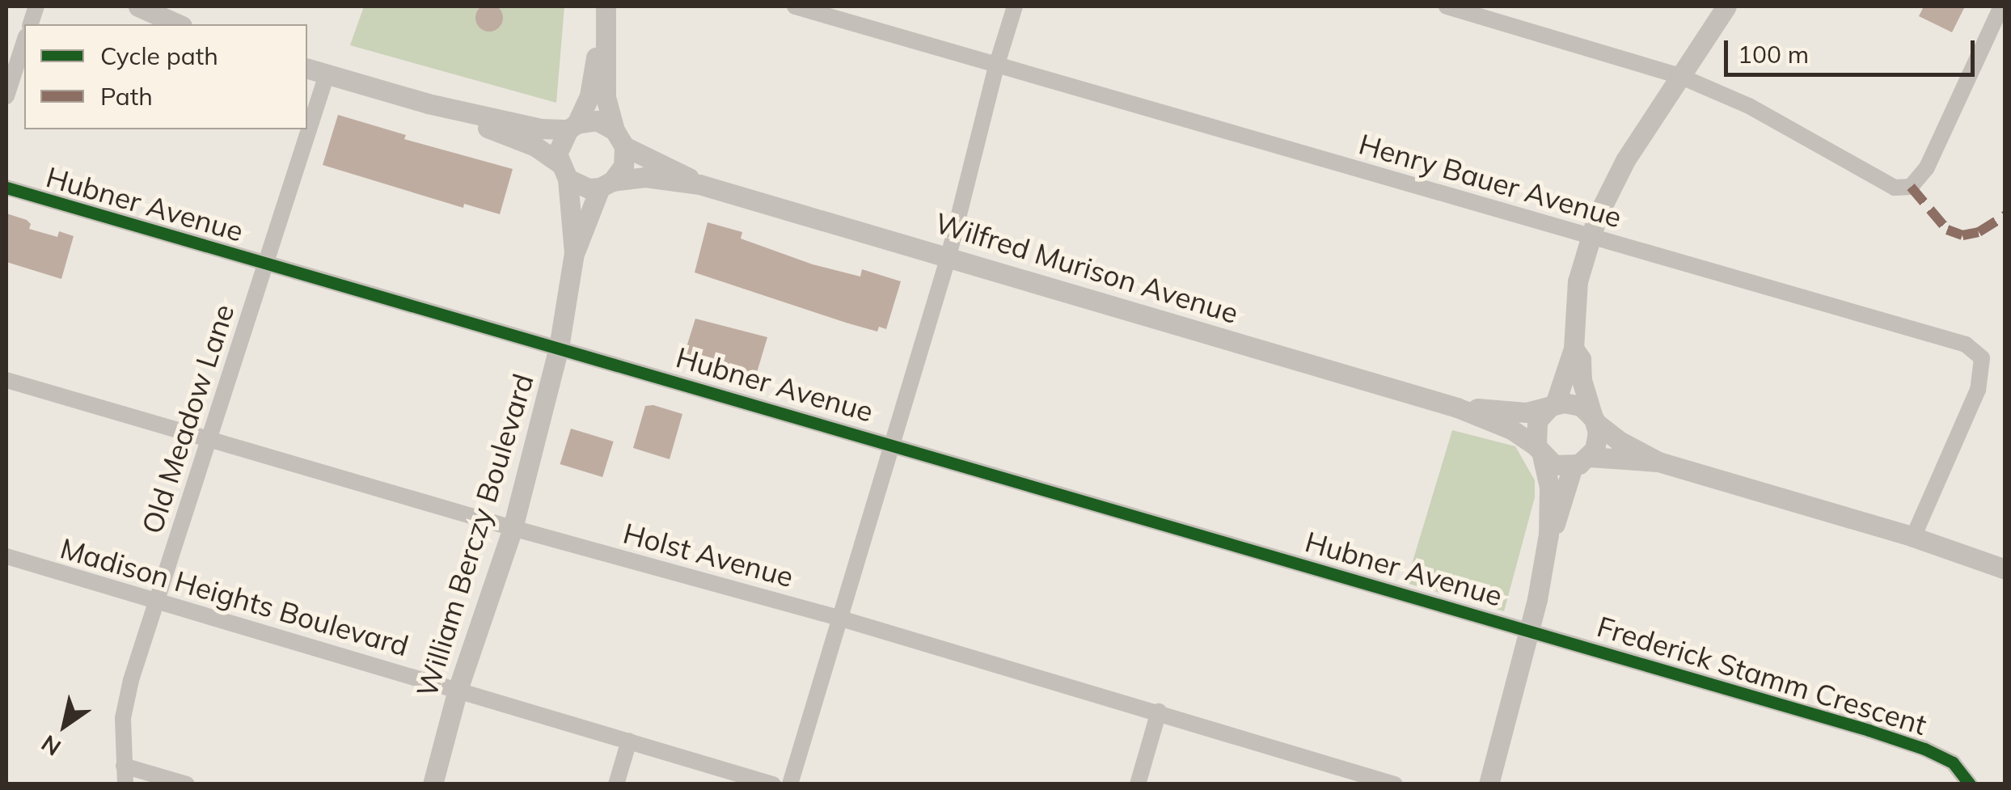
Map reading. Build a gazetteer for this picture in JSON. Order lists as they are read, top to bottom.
{
  "streets": {
    "street": [
      "Henry Bauer Avenue",
      "Hubner Avenue",
      "Wilfred Murison Avenue",
      "Old Meadow Lane",
      "William Berczy Boulevard",
      "Holst Avenue",
      "Madison Heights Boulevard",
      "Frederick Stamm Crescent"
    ]
  },
  "crossings": [
    ["Hubner Avenue", "Old Meadow Lane"],
    ["Hubner Avenue", "William Berczy Boulevard"],
    ["Hubner Avenue", "Frederick Stamm Crescent"],
    ["Wilfred Murison Avenue", "William Berczy Boulevard"],
    ["Old Meadow Lane", "Holst Avenue"],
    ["Old Meadow Lane", "Madison Heights Boulevard"],
    ["William Berczy Boulevard", "Holst Avenue"],
    ["William Berczy Boulevard", "Madison Heights Boulevard"]
  ],
  "legend": ["Cycle path", "Path"],
  "scale_bar": "100 m",
  "north": "bottom left"
}
